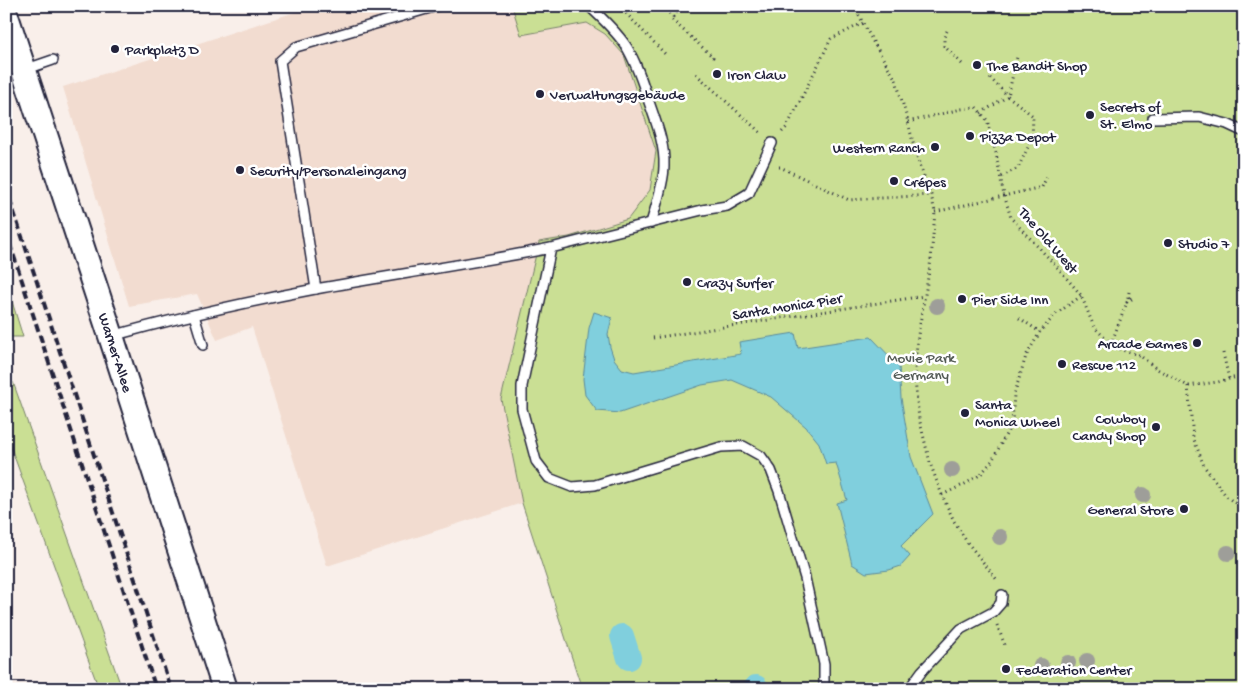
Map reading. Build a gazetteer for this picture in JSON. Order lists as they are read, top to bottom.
{
  "streets": {
    "street": ["Warner-Allee"],
    "path": ["The Old West", "Santa Monica Pier"]
  },
  "parks": ["Movie Park Germany"],
  "places": [
    "Parkplatz D",
    "The Bandit Shop",
    "Iron Claw",
    "Verwaltungsgebäude",
    "Secrets of St. Elmo",
    "Pizza Depot",
    "Western Ranch",
    "Security/Personaleingang",
    "Crépes",
    "Studio 7",
    "Crazy Surfer",
    "Pier Side Inn",
    "Arcade Games",
    "Rescue 112",
    "Santa Monica Wheel",
    "Cowboy Candy Shop",
    "General Store",
    "Federation Center"
  ]
}
